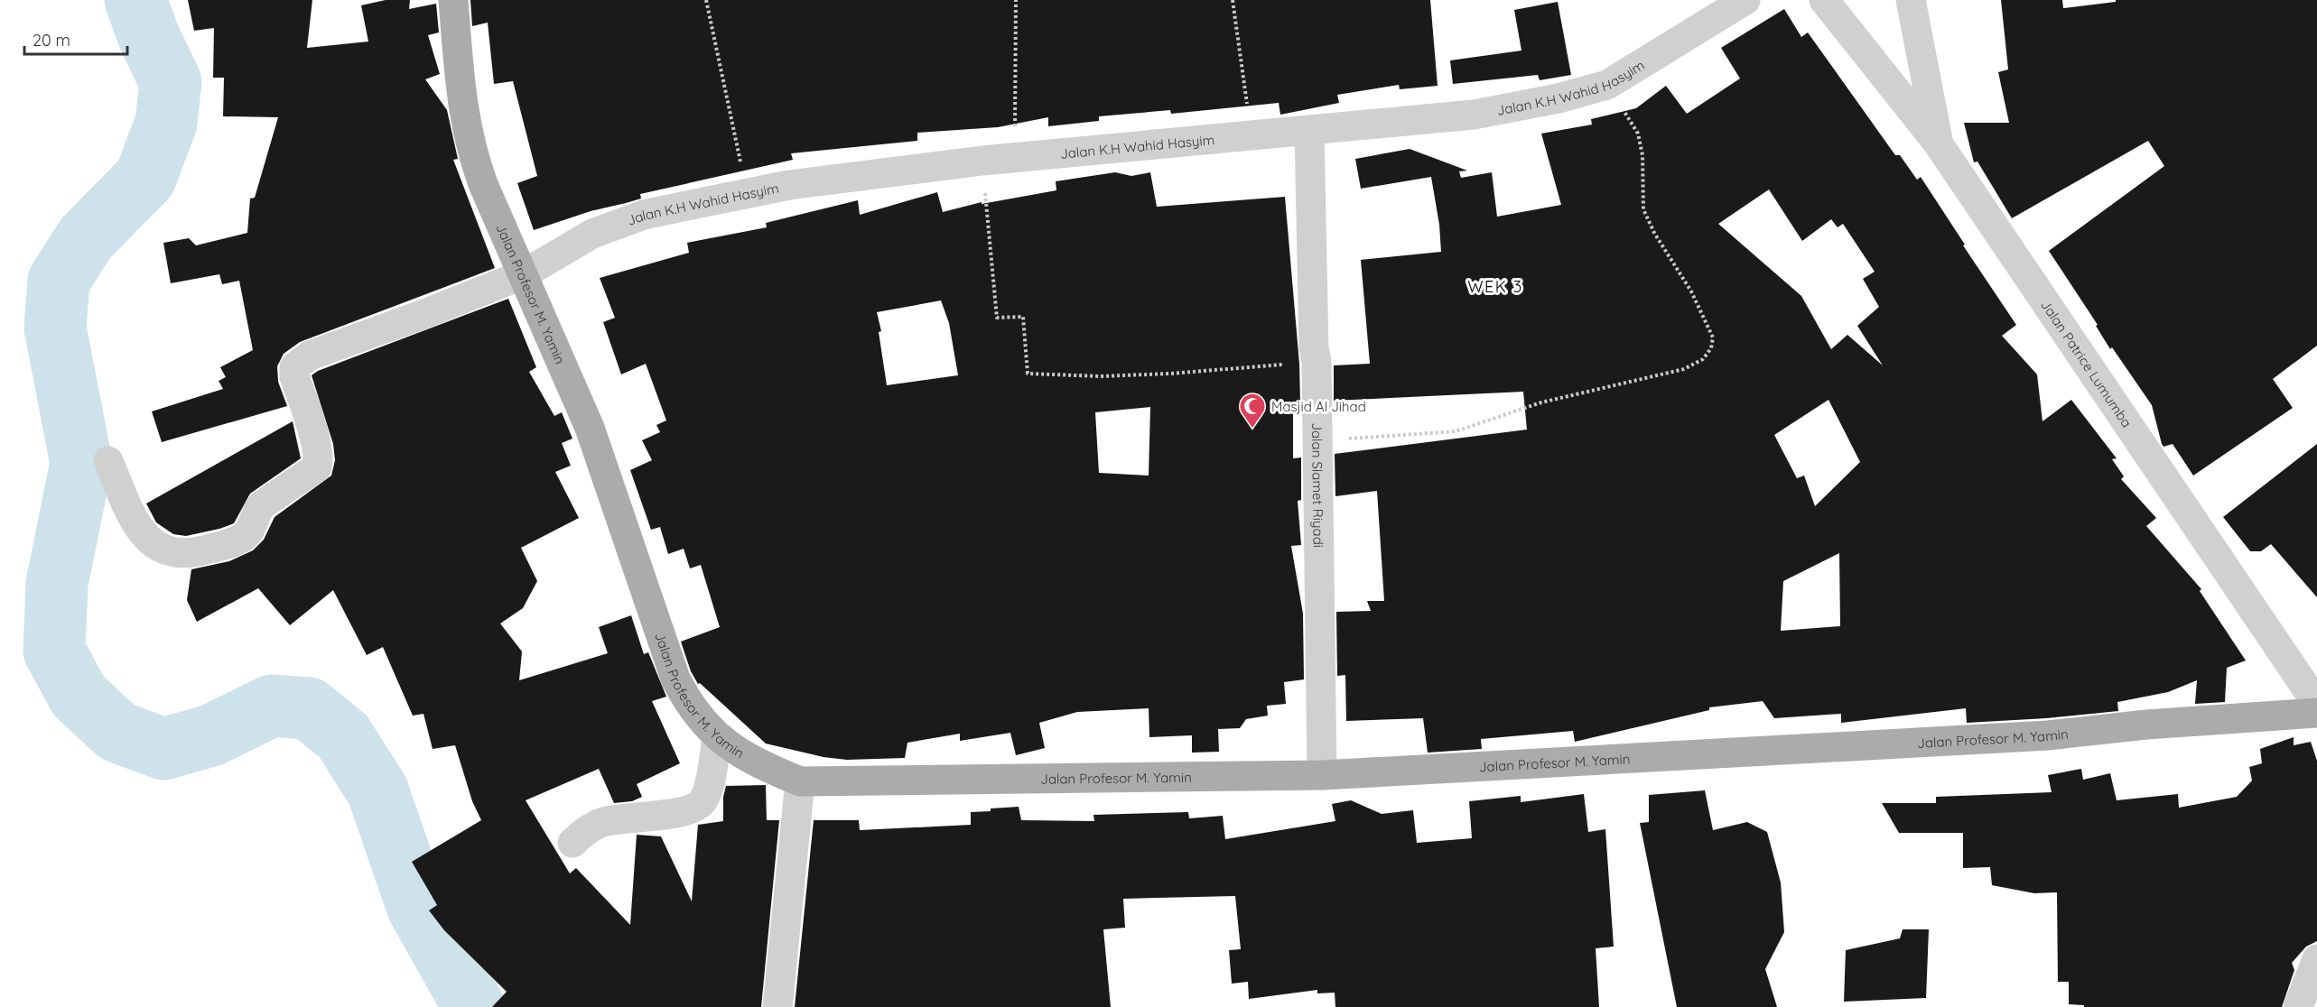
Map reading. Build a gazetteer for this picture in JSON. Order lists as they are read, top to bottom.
{
  "streets": {
    "main road": ["Jalan Profesor M. Yamin"],
    "street": ["Jalan K.H Wahid Hasyim", "Jalan Patrice Lumumba", "Jalan Slamet Riyadi"]
  },
  "crossings": [
    ["Jalan K.H Wahid Hasyim", "Jalan Profesor M. Yamin"],
    ["Jalan K.H Wahid Hasyim", "Jalan Slamet Riyadi"],
    ["Jalan Profesor M. Yamin", "Jalan Slamet Riyadi"]
  ],
  "districts": ["WEK 3"],
  "places": {
    "mosque": ["Masjid Al Jihad"]
  },
  "scale_bar": "20 m"
}
